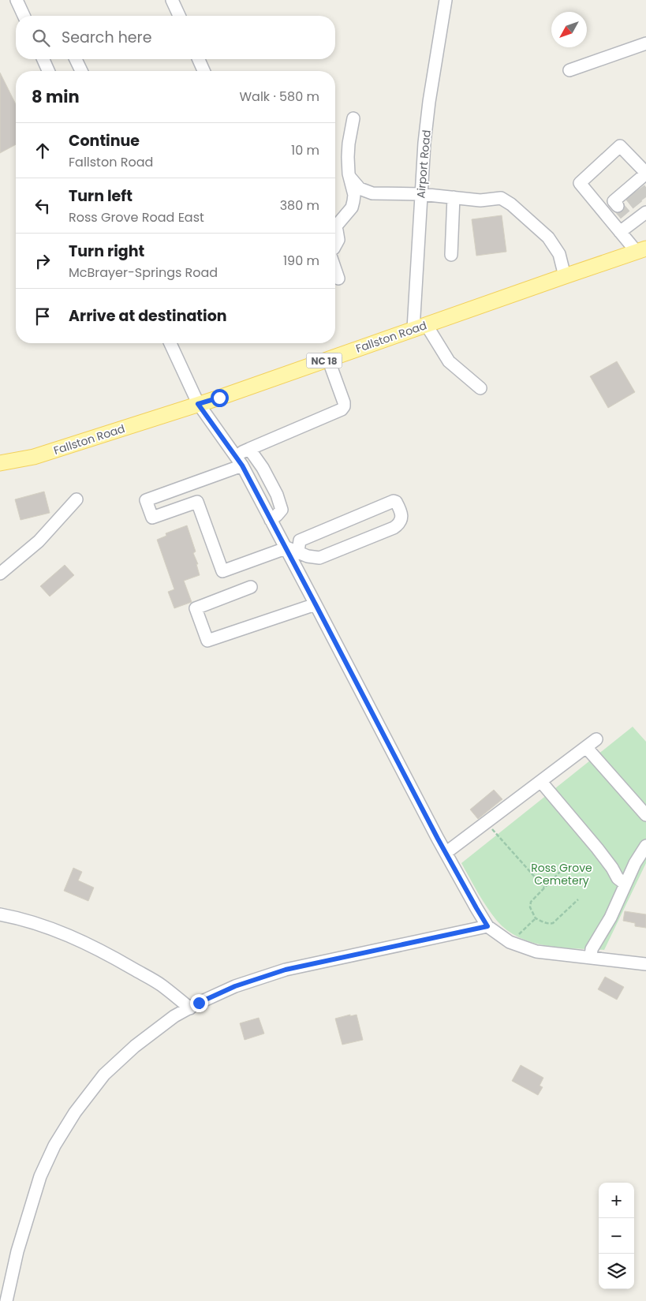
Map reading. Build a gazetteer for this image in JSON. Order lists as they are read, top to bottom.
{
  "streets": {
    "main road": ["Fallston Road", "NC 18"],
    "street": ["Airport Road"]
  },
  "crossings": [
    ["Airport Road", "Fallston Road"]
  ],
  "parks": ["Ross Grove Cemetery"],
  "north": "bottom left",
  "page": {
    "search": "Search here",
    "heading": ["8 min", "Walk · 580 m"],
    "list": [
      ["Continue", "Fallston Road", "10 m"],
      ["Turn left", "Ross Grove Road East", "380 m"],
      ["Turn right", "McBrayer-Springs Road", "190 m"],
      "Arrive at destination"
    ],
    "map_buttons": ["+", "−"]
  }
}
